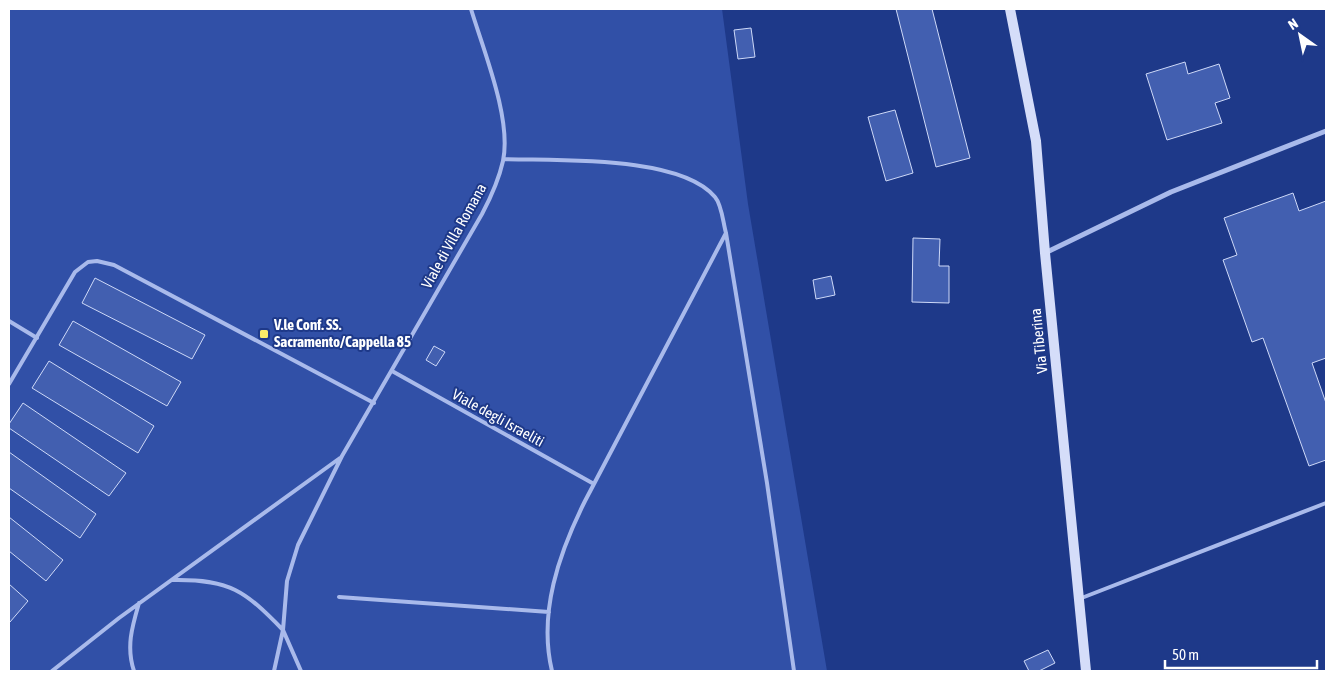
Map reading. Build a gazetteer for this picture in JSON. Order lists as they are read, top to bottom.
{
  "streets": {
    "main road": ["Via Tiberina"],
    "lane": ["Viale di Villa Romana", "Viale degli Israeliti"]
  },
  "crossings": [
    ["Viale di Villa Romana", "Viale degli Israeliti"]
  ],
  "places": {
    "transit": ["V.le Conf. SS. Sacramento/Cappella 85"]
  },
  "scale_bar": "50 m",
  "north": "top left"
}
